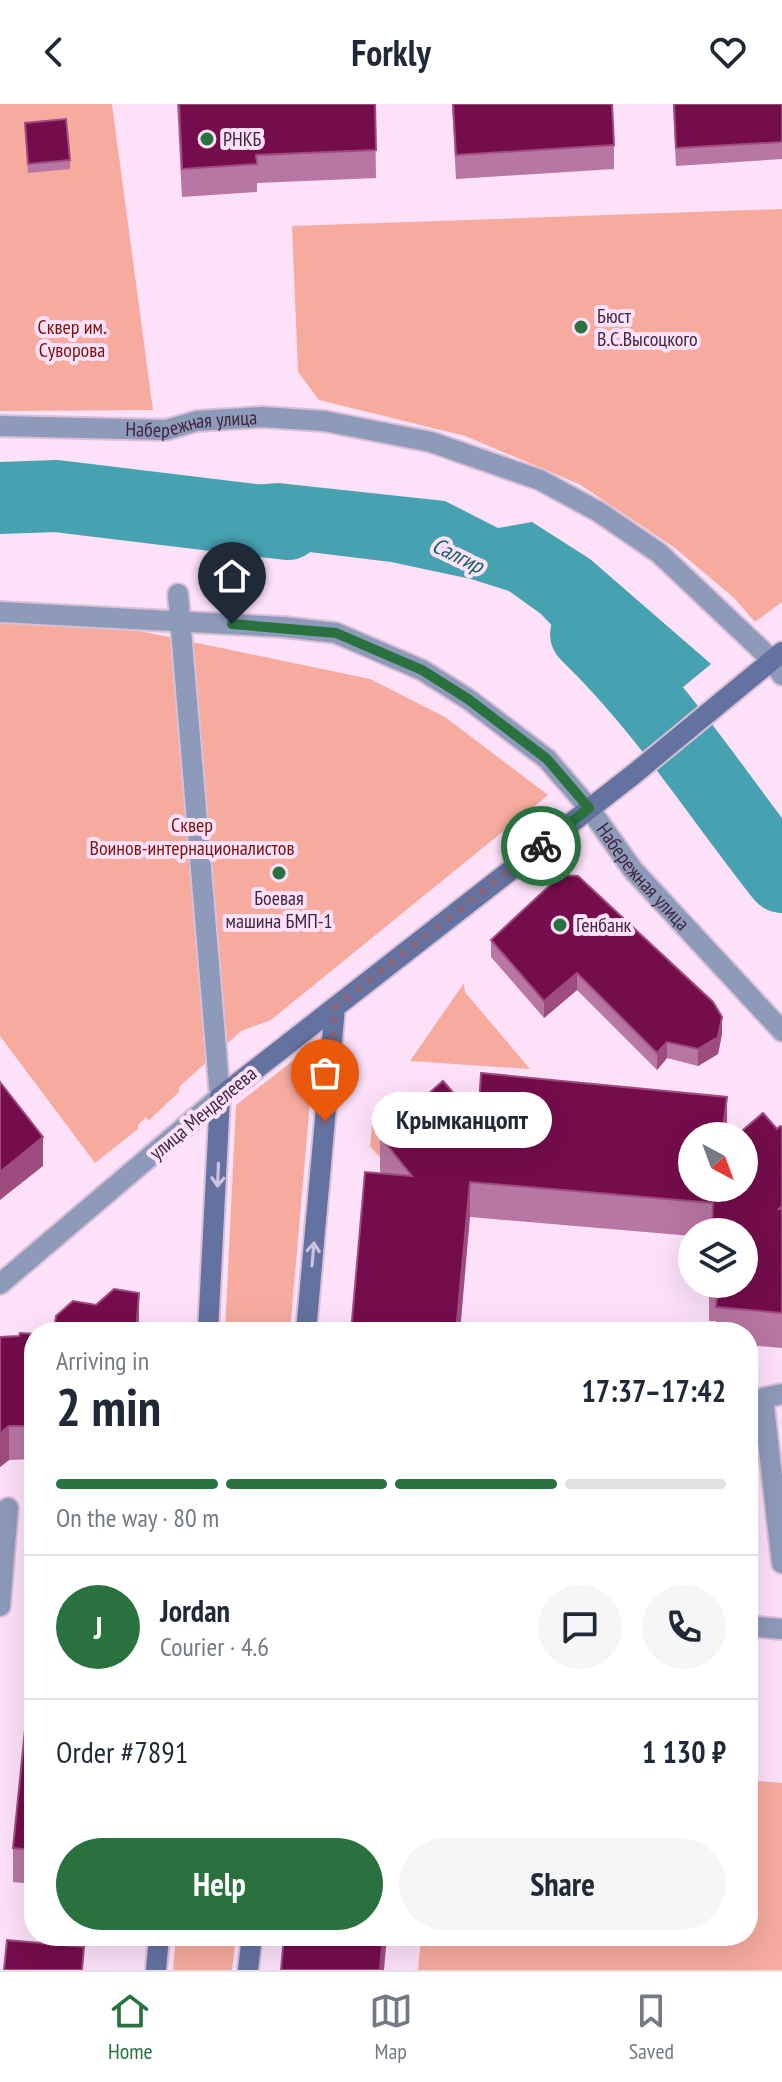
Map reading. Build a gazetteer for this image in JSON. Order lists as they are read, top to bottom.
{
  "streets": {
    "street": ["Набережная улица", "улица Менделеева"]
  },
  "crossings": [
    ["Набережная улица", "улица Менделеева"]
  ],
  "water": ["Салгир"],
  "parks": ["Сквер им. Суворова", "Сквер Воинов-интернационалистов"],
  "places": [
    "РНКБ",
    "Бюст В.С.Высоцкого",
    "Боевая машина БМП-1",
    "Генбанк",
    "Крымканцопт"
  ],
  "north": "bottom right",
  "page": {
    "header": "Forkly",
    "bubble": "Крымканцопт",
    "heading": ["2 min", "Arriving in", "17:37–17:42"],
    "panel": [
      "Jordan",
      "Courier · 4.6",
      "Order #7891",
      "1 130 ₽"
    ],
    "bar": "On the way · 80 m",
    "round": "J",
    "buttons": ["Help", "Share"],
    "tabs": ["Home", "Map", "Saved"]
  }
}
